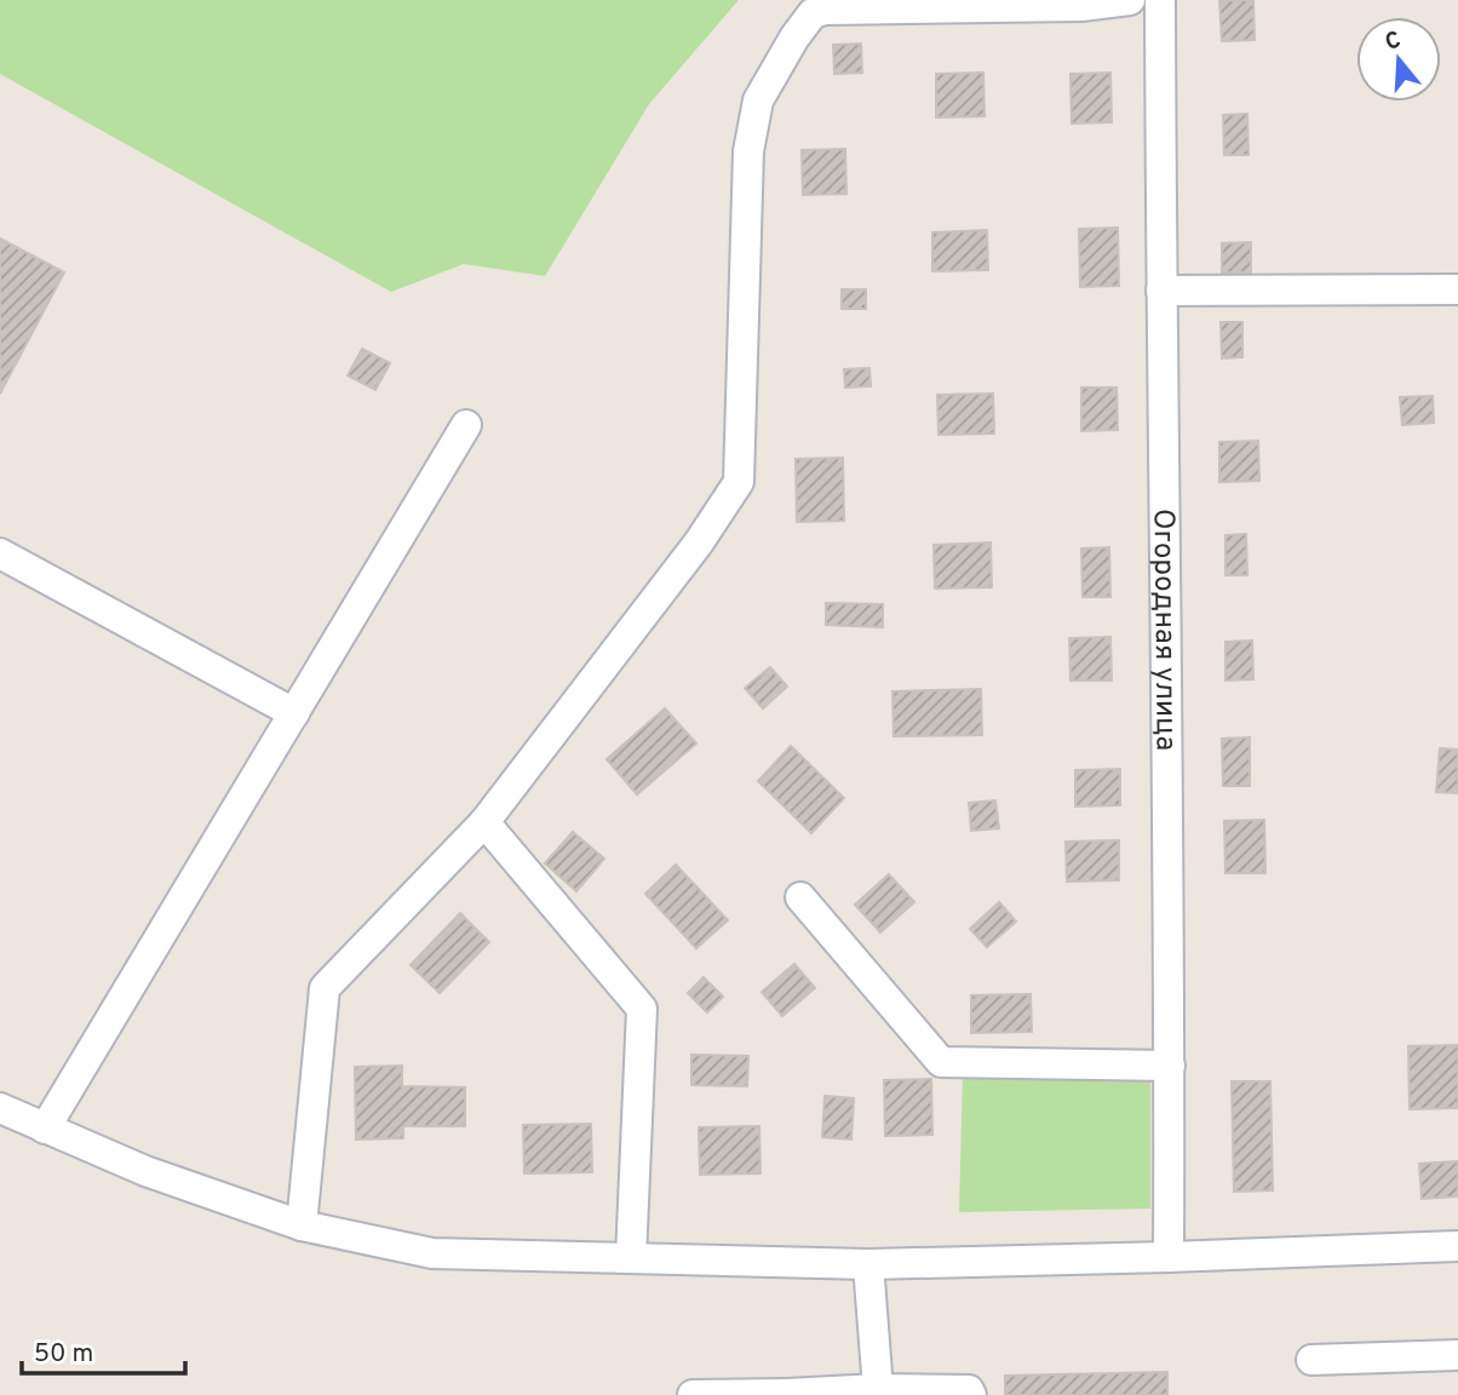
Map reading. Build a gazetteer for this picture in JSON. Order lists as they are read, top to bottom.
{
  "streets": {
    "street": ["Огородная улица"]
  },
  "scale_bar": "50 m",
  "north": "top"
}
